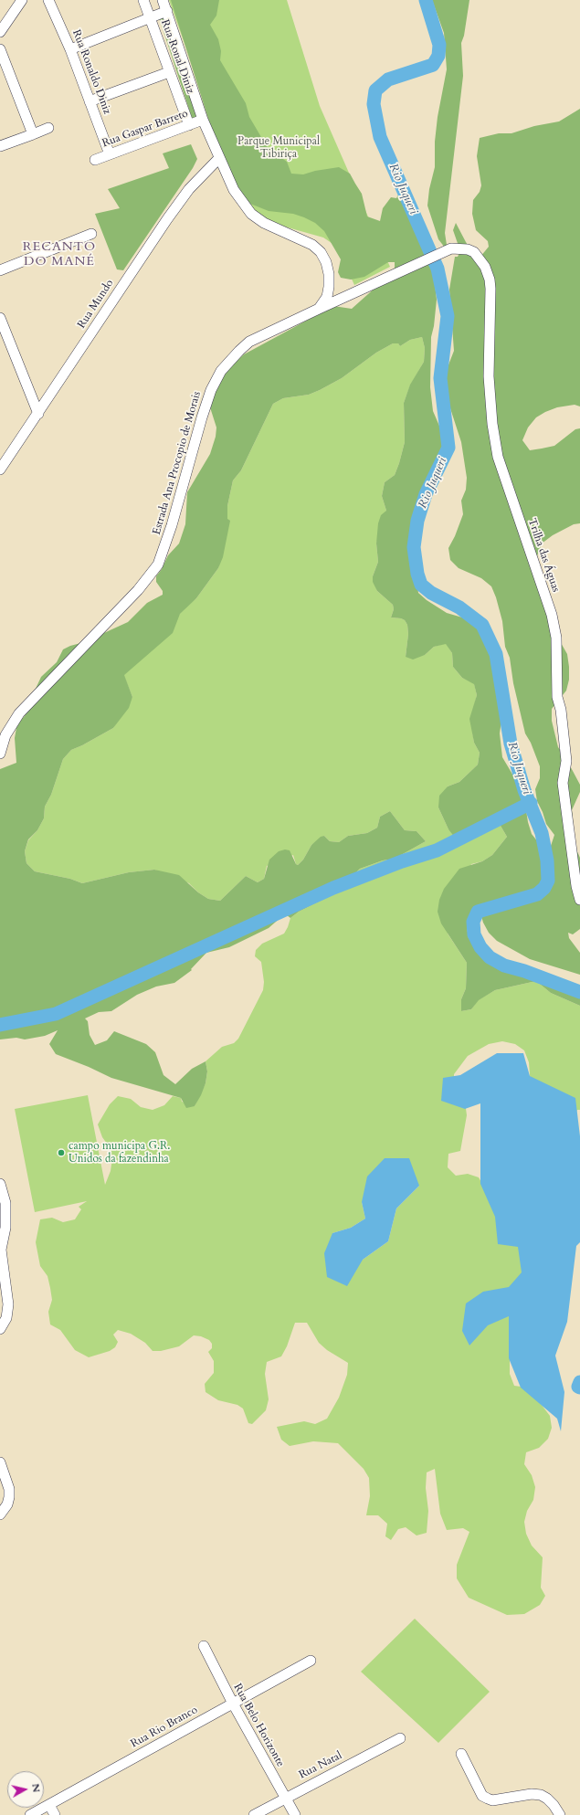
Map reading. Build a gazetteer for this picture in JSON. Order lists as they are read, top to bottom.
{
  "streets": {
    "street": [
      "Rua Ronal Diniz",
      "Rua Ronaldo Diniz",
      "Rua Gaspar Barreto",
      "Rua Mundo",
      "Estrada Ana Procopio de Morais",
      "Trilha das Águas",
      "Rua Belo Horizonte",
      "Rua Rio Branco",
      "Rua Natal"
    ]
  },
  "crossings": [
    ["Rua Ronal Diniz", "Rua Gaspar Barreto"],
    ["Rua Ronaldo Diniz", "Rua Gaspar Barreto"],
    ["Estrada Ana Procopio de Morais", "Trilha das Águas"],
    ["Rua Belo Horizonte", "Rua Rio Branco"],
    ["Rua Belo Horizonte", "Rua Natal"]
  ],
  "districts": ["RECANTO DO MANÉ"],
  "water": ["Rio Juqueri"],
  "parks": ["Parque Municipal Tibiriça"],
  "places": ["campo municipa G.R. Unidos da fazendinha"],
  "north": "right"
}
